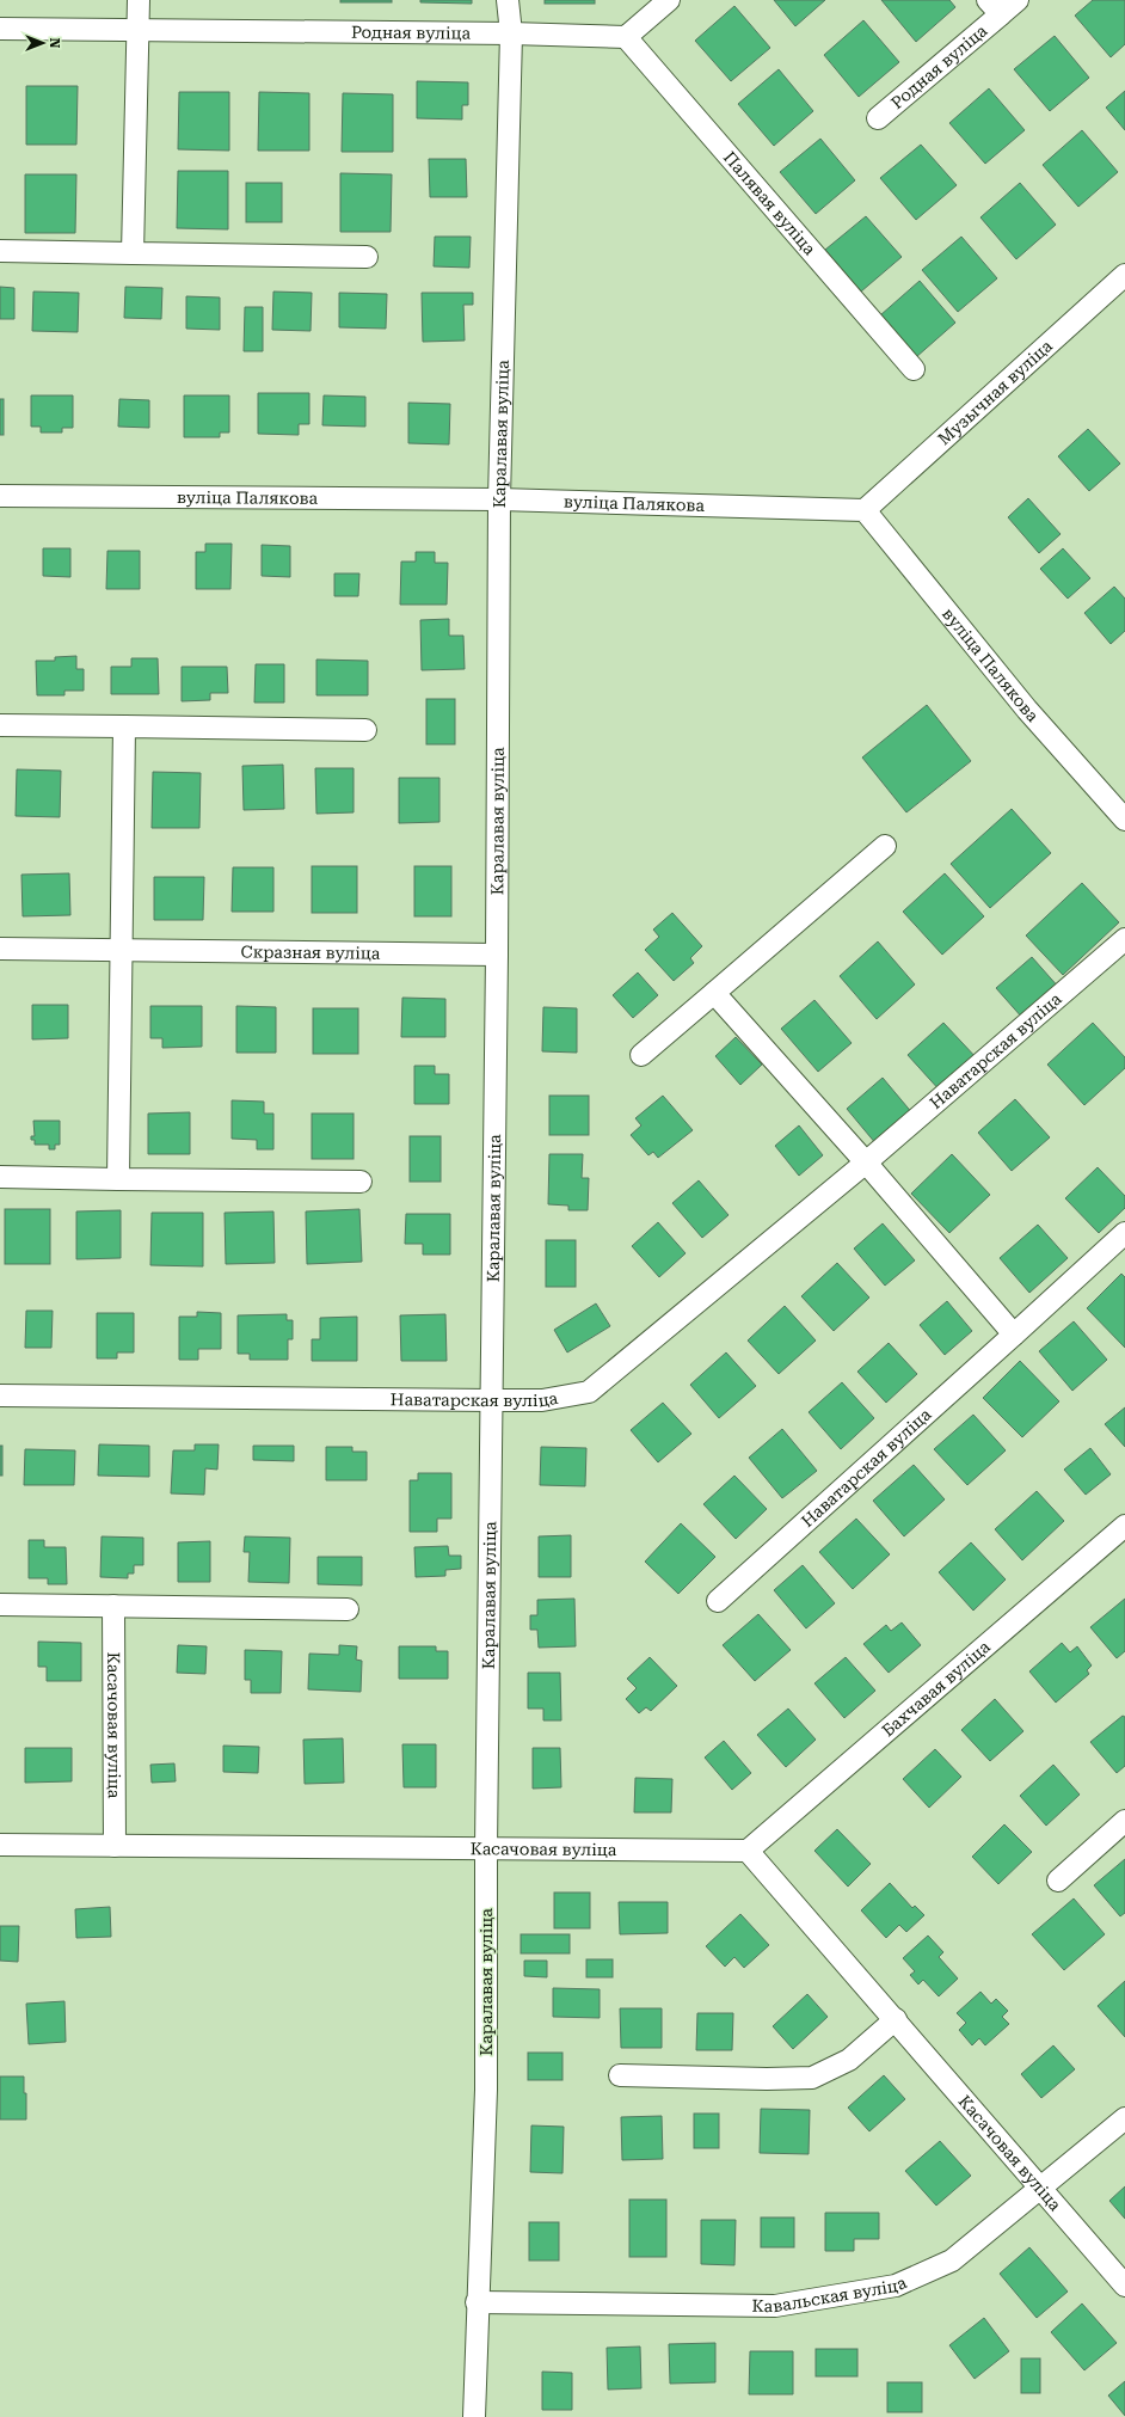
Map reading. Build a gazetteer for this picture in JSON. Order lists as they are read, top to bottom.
{
  "streets": {
    "street": [
      "Родная вуліца",
      "Палявая вуліца",
      "Музычная вуліца",
      "Каралавая вуліца",
      "вуліца Палякова",
      "Скразная вуліца",
      "Наватарская вуліца",
      "Бахчавая вуліца",
      "Касачовая вуліца",
      "Кавальская вуліца"
    ]
  },
  "crossings": [
    ["Родная вуліца", "Палявая вуліца"],
    ["Родная вуліца", "Каралавая вуліца"],
    ["Музычная вуліца", "вуліца Палякова"],
    ["Каралавая вуліца", "вуліца Палякова"],
    ["Каралавая вуліца", "Скразная вуліца"],
    ["Каралавая вуліца", "Наватарская вуліца"],
    ["Каралавая вуліца", "Касачовая вуліца"],
    ["Каралавая вуліца", "Кавальская вуліца"],
    ["Бахчавая вуліца", "Касачовая вуліца"],
    ["Касачовая вуліца", "Кавальская вуліца"]
  ],
  "north": "right"
}
